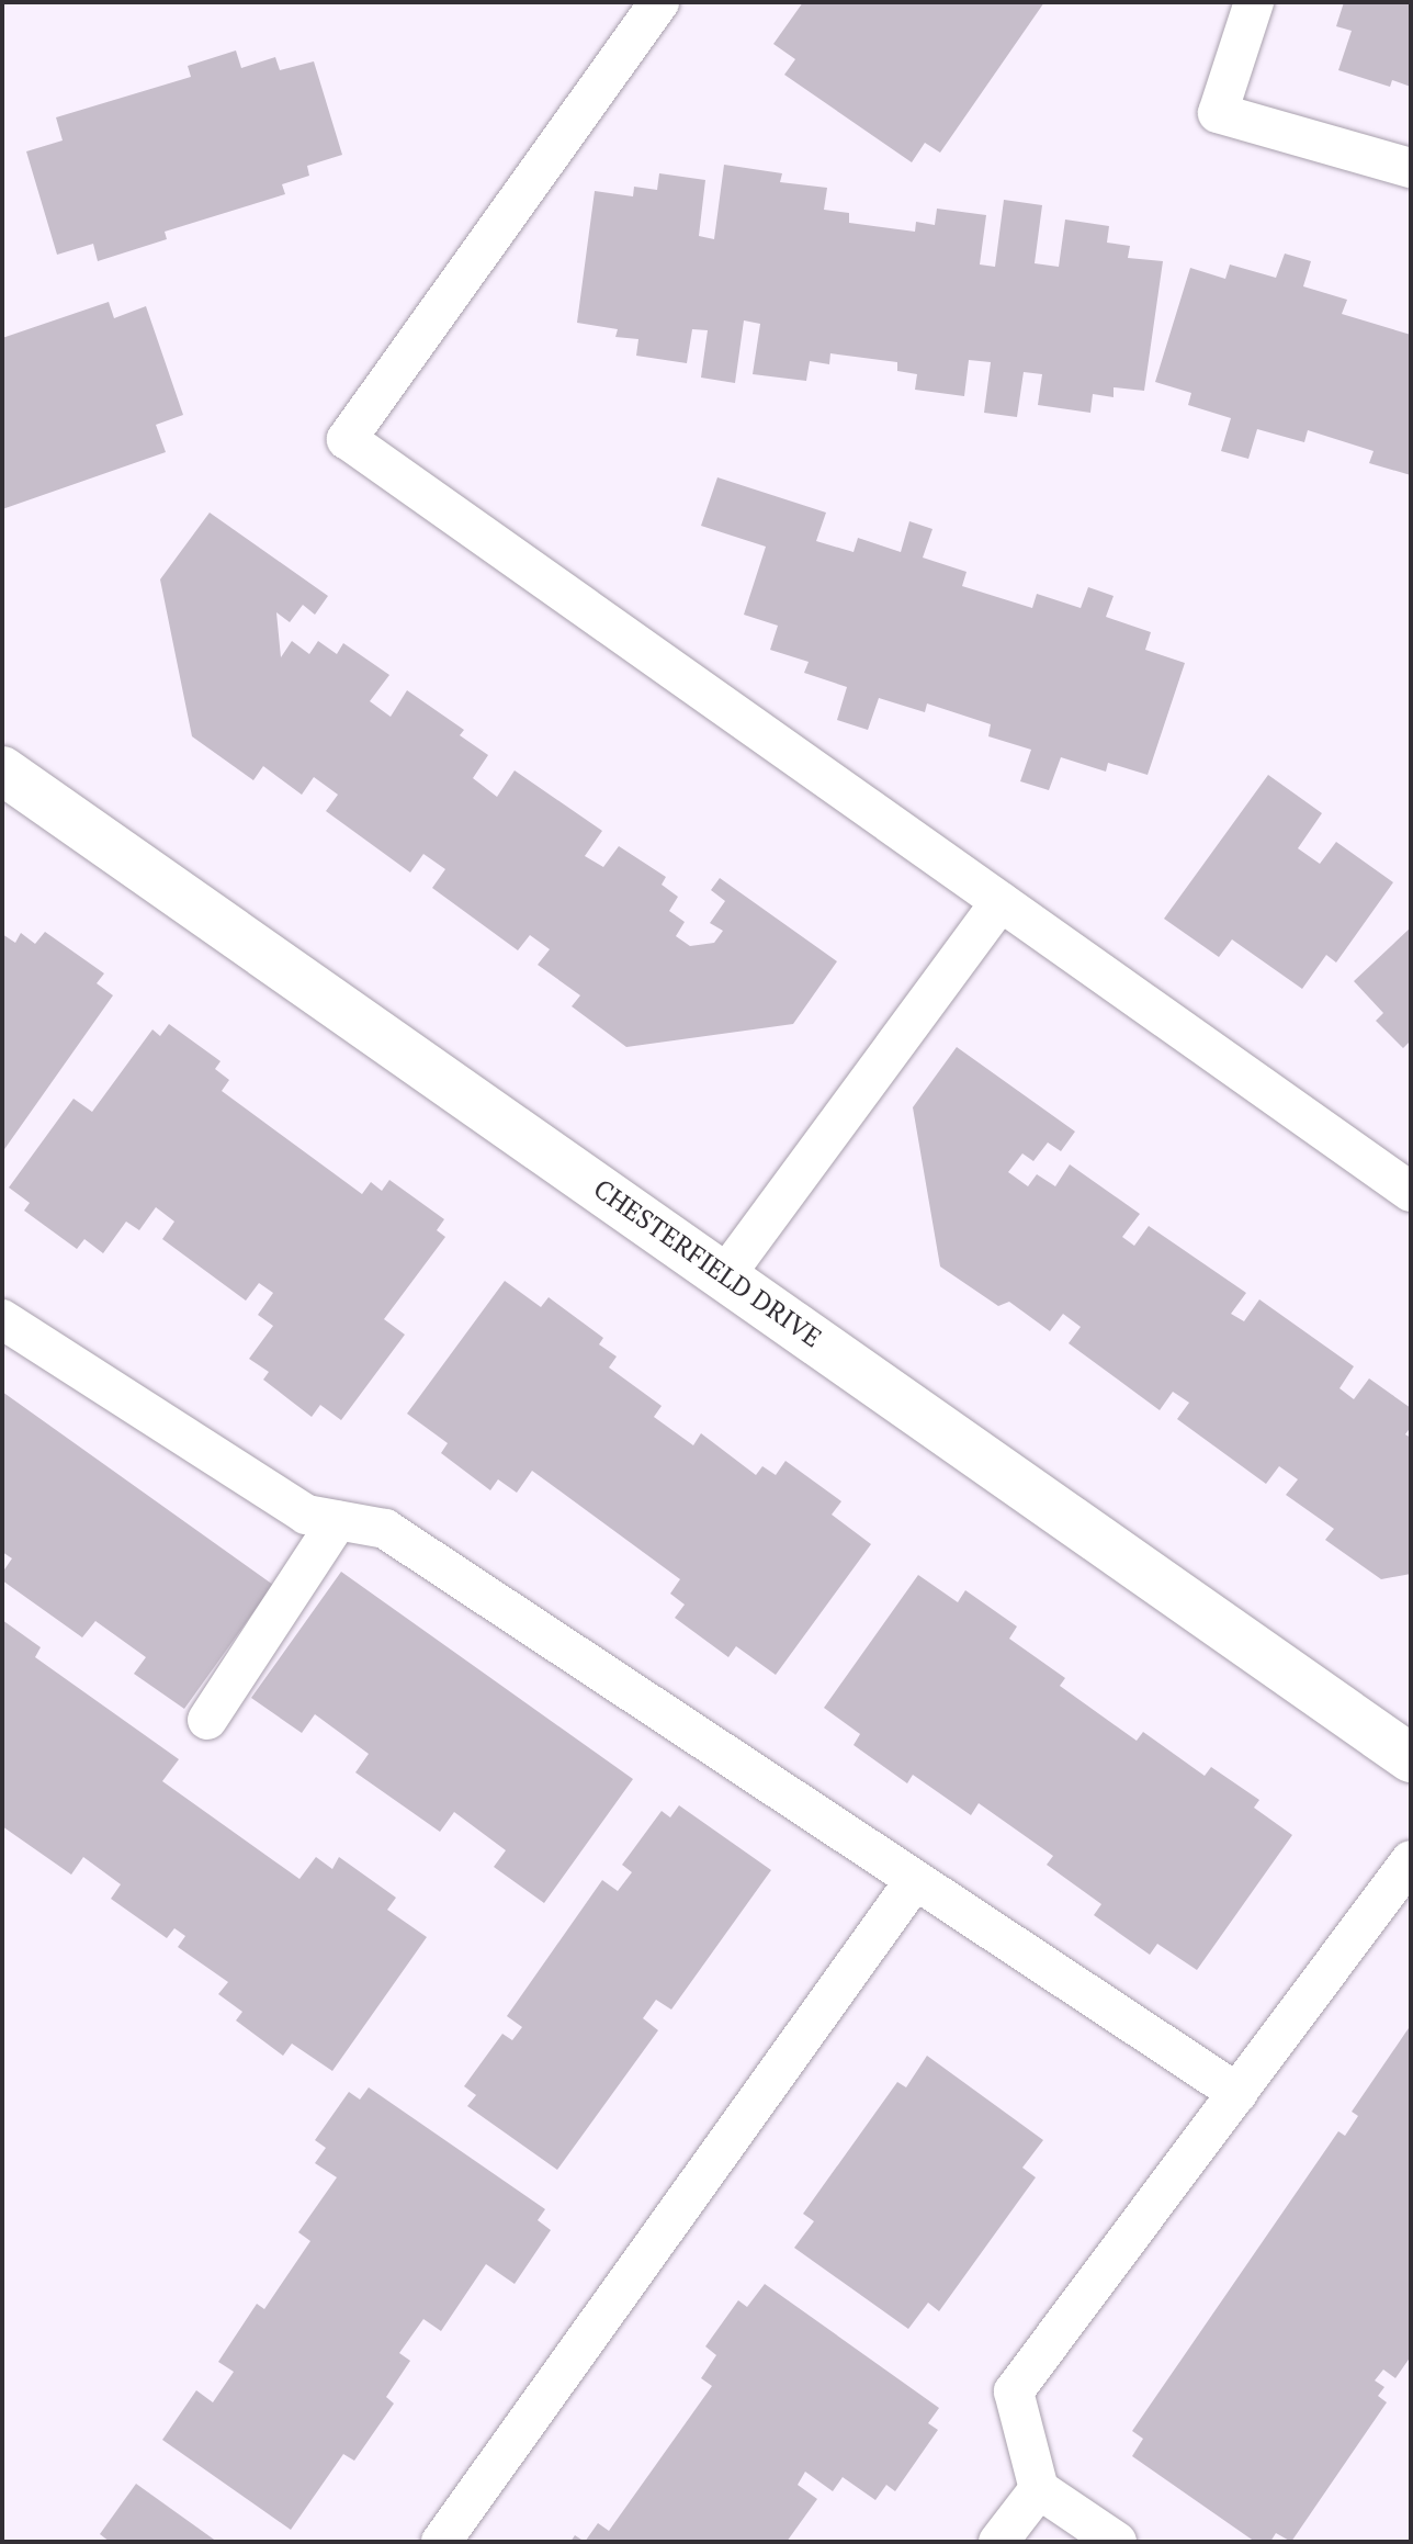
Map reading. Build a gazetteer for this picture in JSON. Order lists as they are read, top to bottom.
{
  "streets": {
    "street": ["CHESTERFIELD DRIVE"]
  }
}
